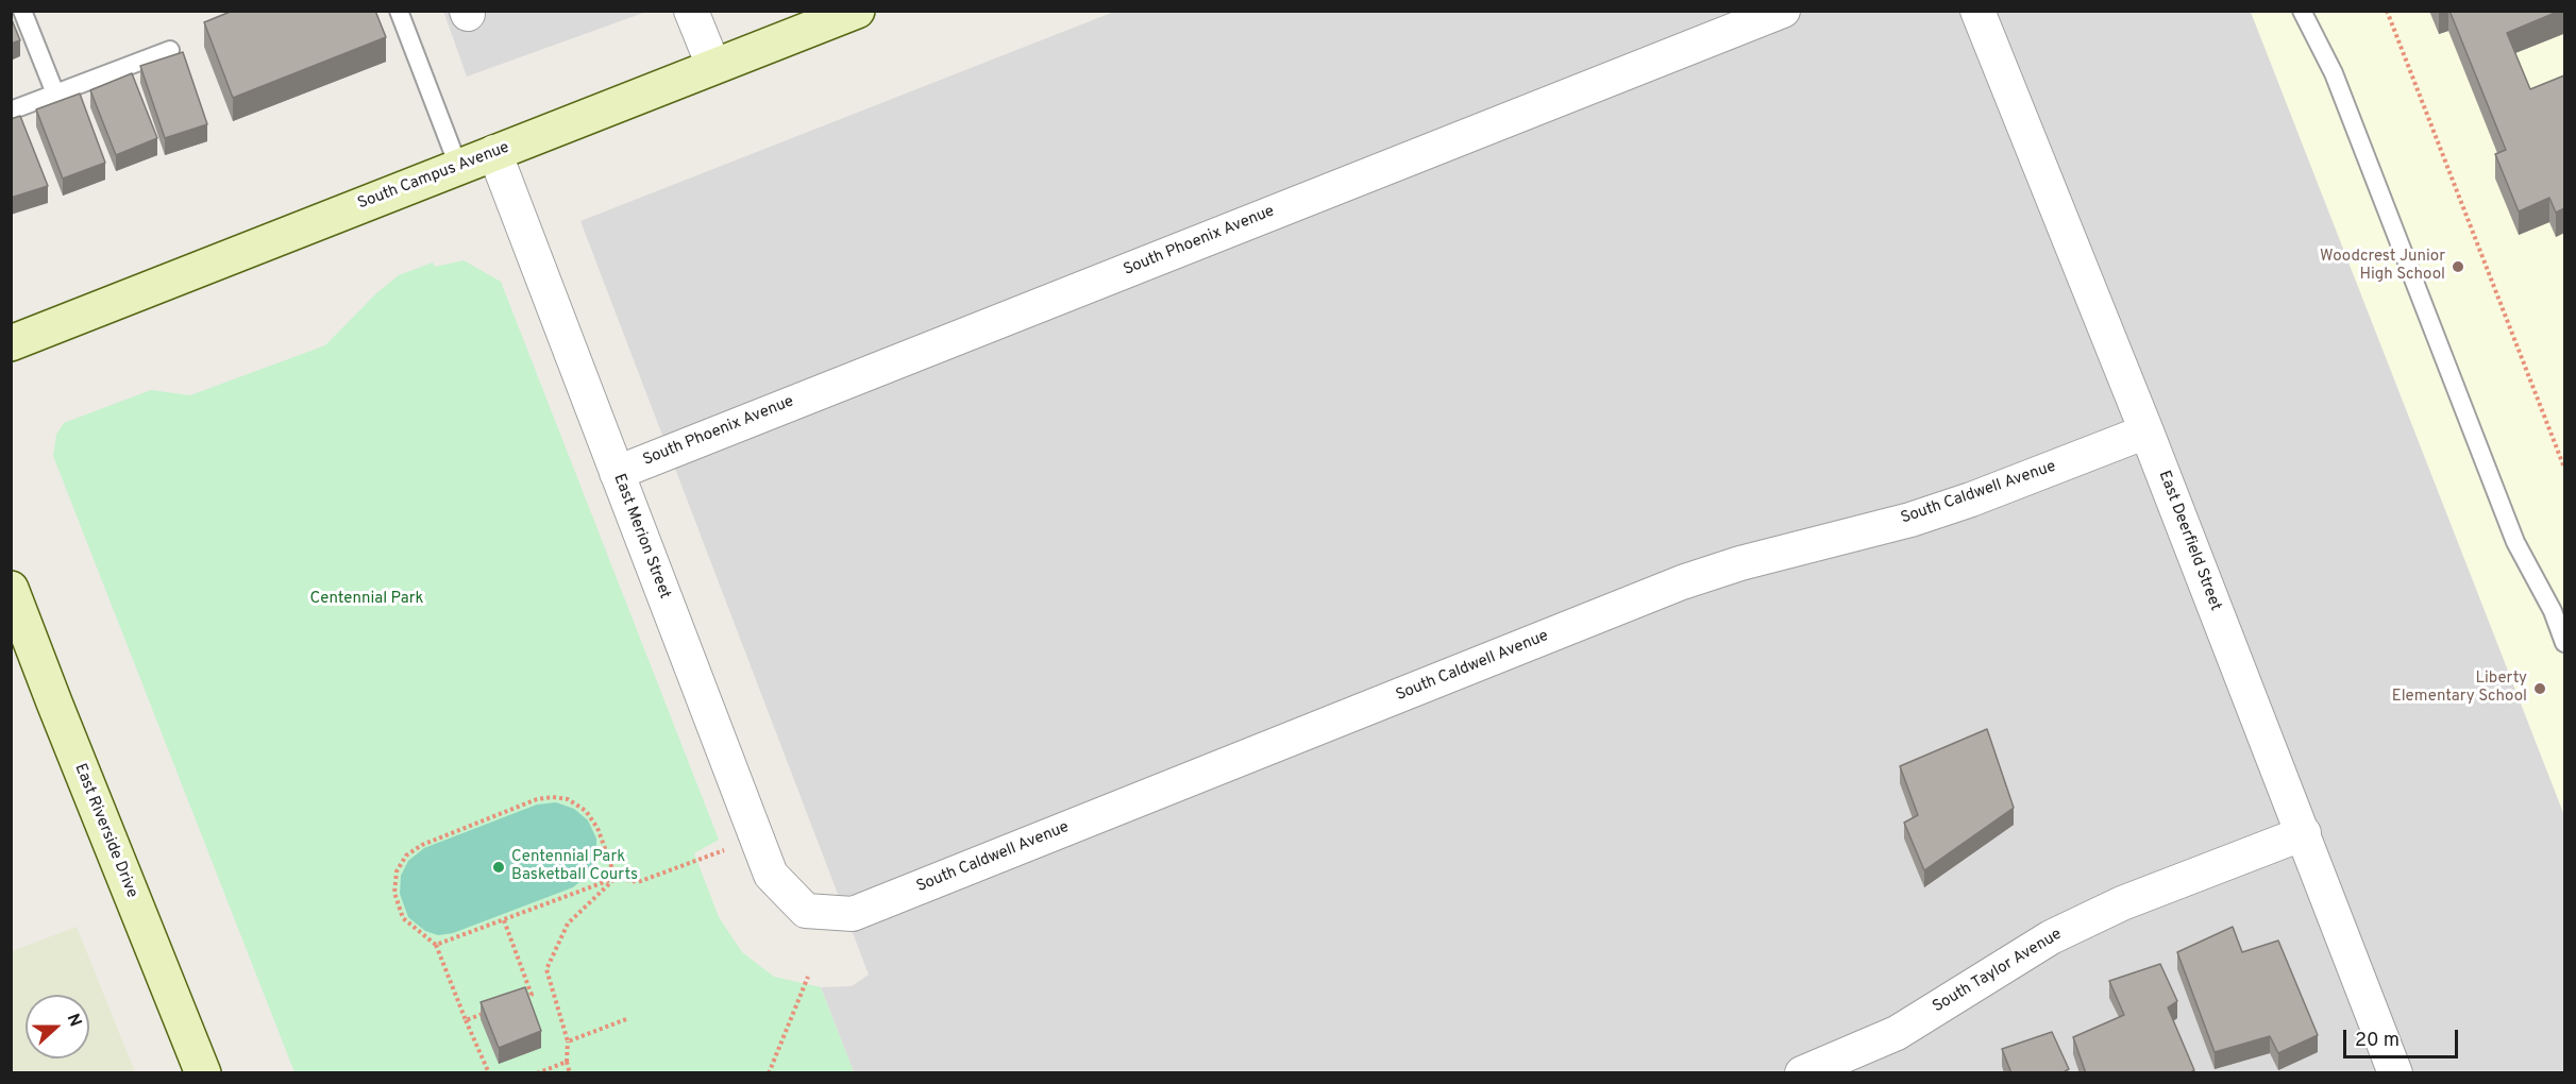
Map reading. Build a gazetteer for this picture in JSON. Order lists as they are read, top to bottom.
{
  "streets": {
    "street": [
      "South Campus Avenue",
      "South Phoenix Avenue",
      "South Caldwell Avenue",
      "East Merion Street",
      "East Deerfield Street",
      "East Riverside Drive",
      "South Taylor Avenue"
    ]
  },
  "crossings": [
    ["South Campus Avenue", "East Merion Street"],
    ["South Phoenix Avenue", "East Merion Street"],
    ["South Caldwell Avenue", "East Merion Street"],
    ["South Caldwell Avenue", "East Deerfield Street"],
    ["East Deerfield Street", "South Taylor Avenue"]
  ],
  "parks": ["Centennial Park"],
  "places": ["Woodcrest Junior High School", "Liberty Elementary School", "Centennial Park Basketball Courts"],
  "scale_bar": "20 m",
  "north": "right"
}
